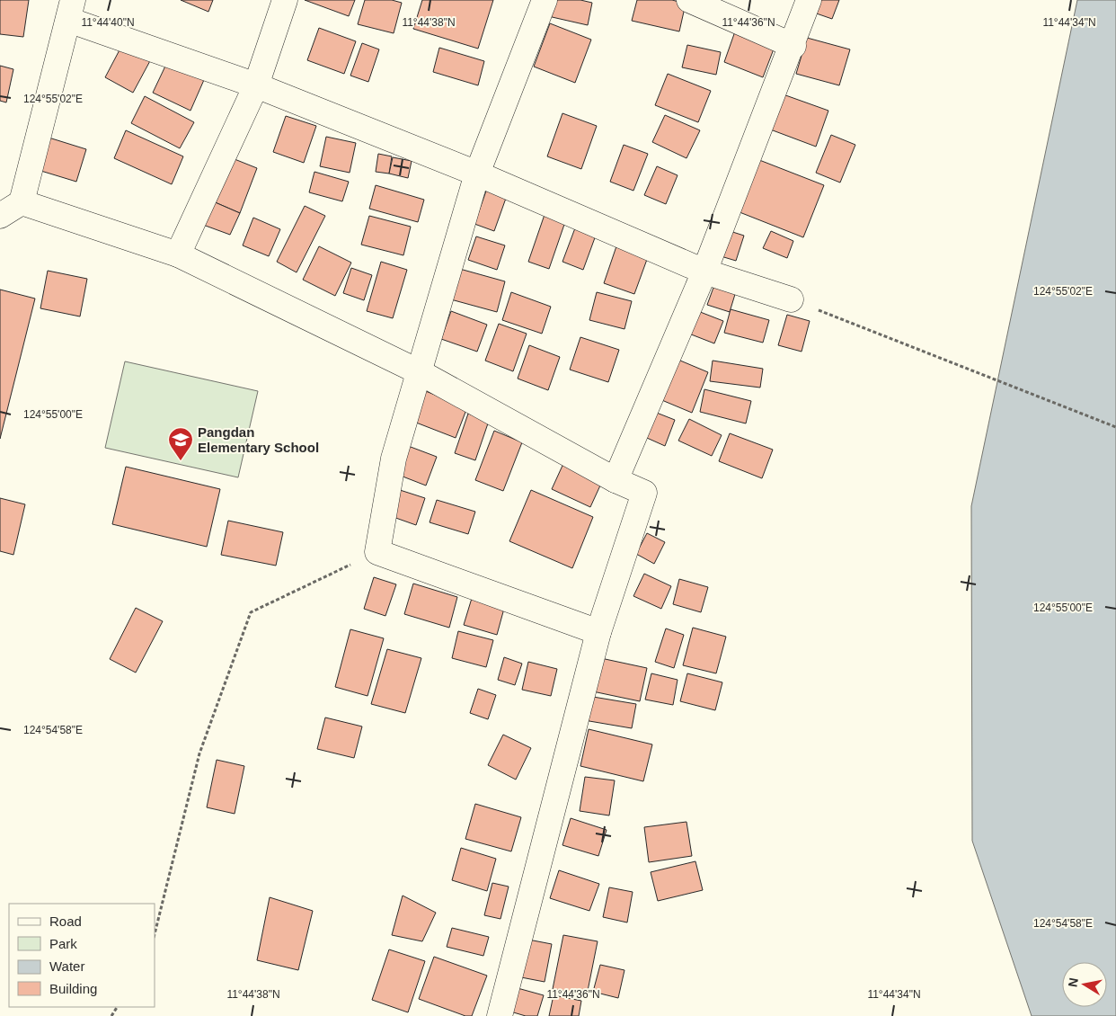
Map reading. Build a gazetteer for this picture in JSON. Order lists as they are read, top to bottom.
{
  "places": {
    "school or university": ["Pangdan Elementary School"]
  },
  "legend": [
    "Road",
    "Park",
    "Water",
    "Building"
  ],
  "north": "left",
  "coordinates": [
    "11°44'40\"N",
    "11°44'38\"N",
    "11°44'36\"N",
    "11°44'34\"N",
    "124°55'02\"E",
    "124°55'00\"E",
    "124°54'58\"E"
  ]
}
